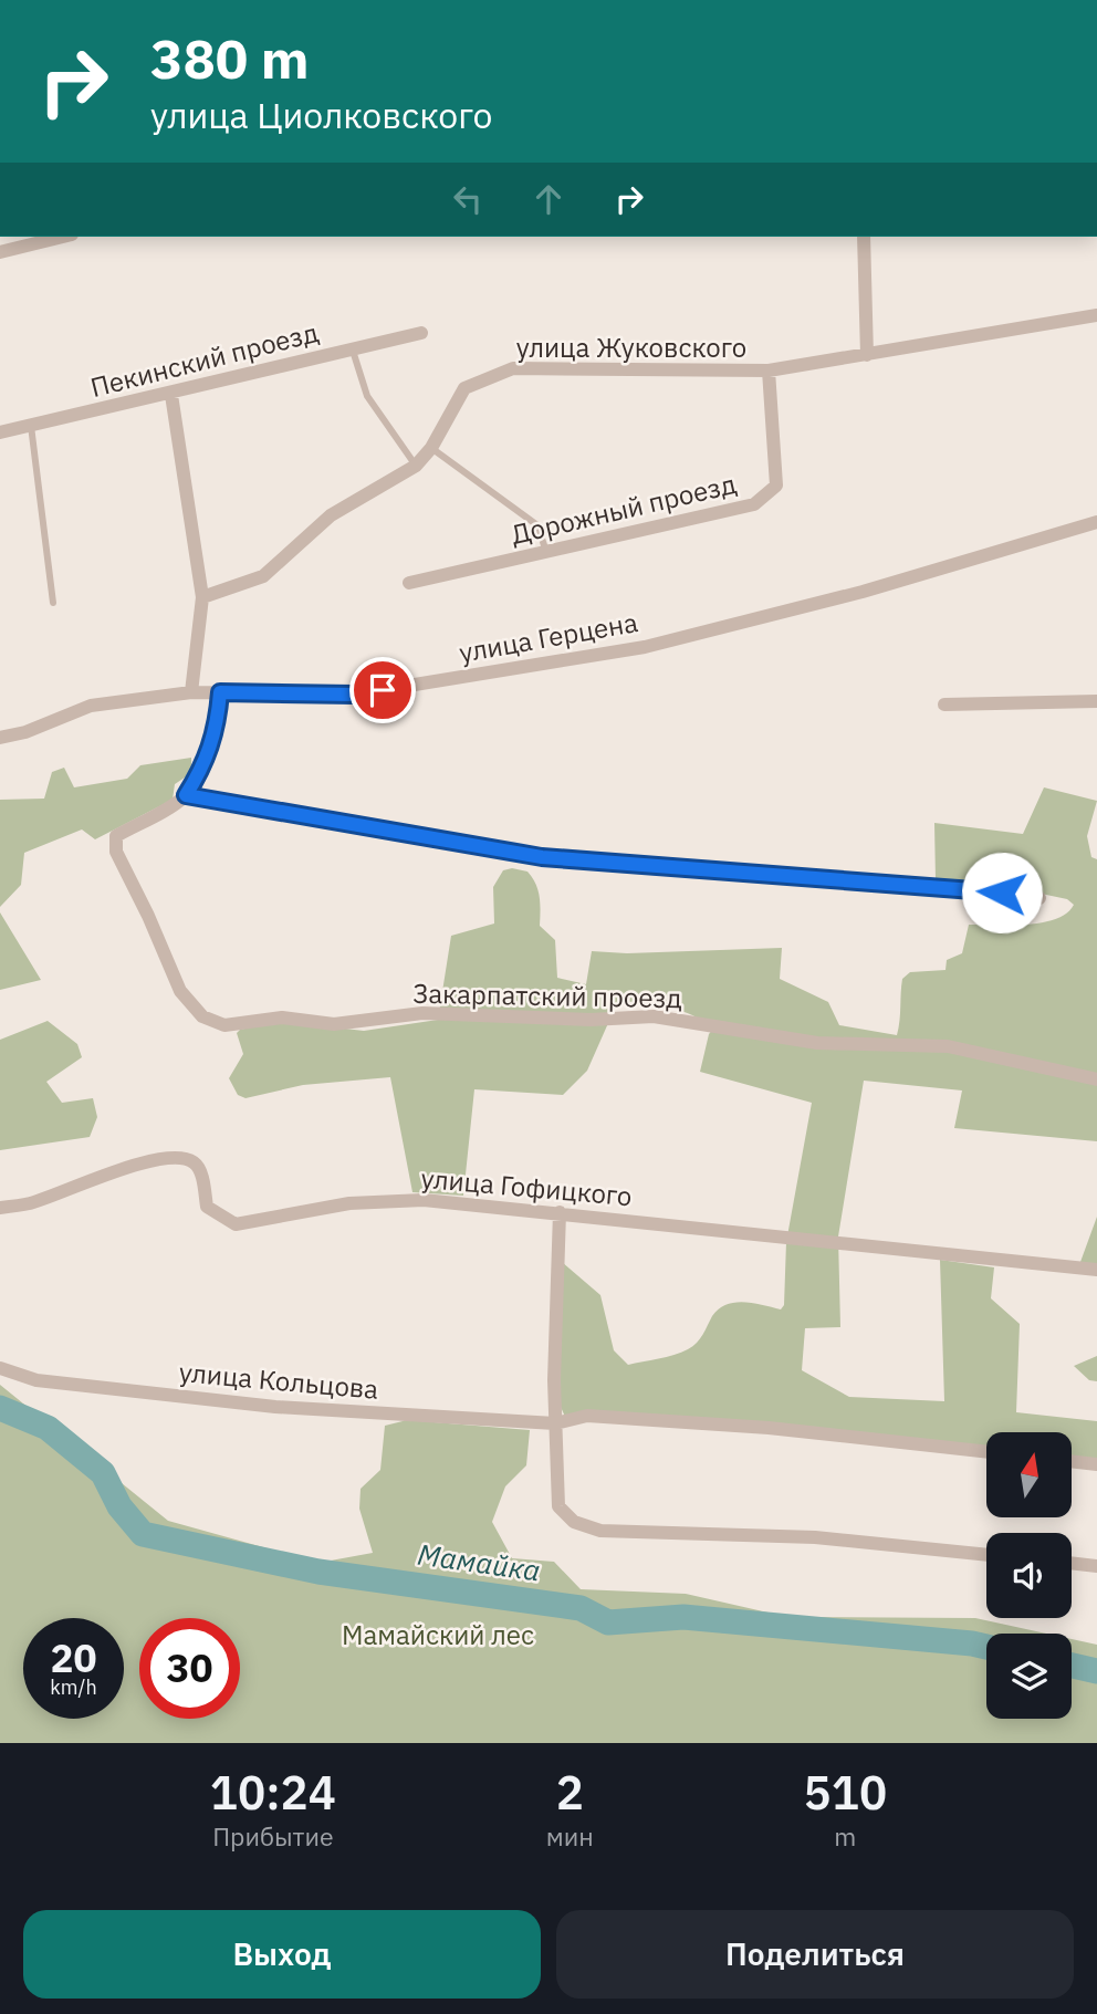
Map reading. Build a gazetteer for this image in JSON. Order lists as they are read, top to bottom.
{
  "streets": {
    "street": [
      "улица Жуковского",
      "Пекинский проезд",
      "Дорожный проезд",
      "улица Герцена",
      "Закарпатский проезд",
      "улица Гофицкого",
      "улица Кольцова"
    ]
  },
  "crossings": [
    ["улица Жуковского", "Дорожный проезд"]
  ],
  "water": ["Мамайка"],
  "parks": ["Мамайский лес"],
  "north": "top",
  "page": {
    "turn": ["380 m", "улица Циолковского"],
    "speed": "20 km/h",
    "limit": "30",
    "eta": [
      "10:24",
      "Прибытие",
      "2",
      "мин",
      "510",
      "m"
    ],
    "buttons": ["Выход", "Поделиться"]
  }
}
